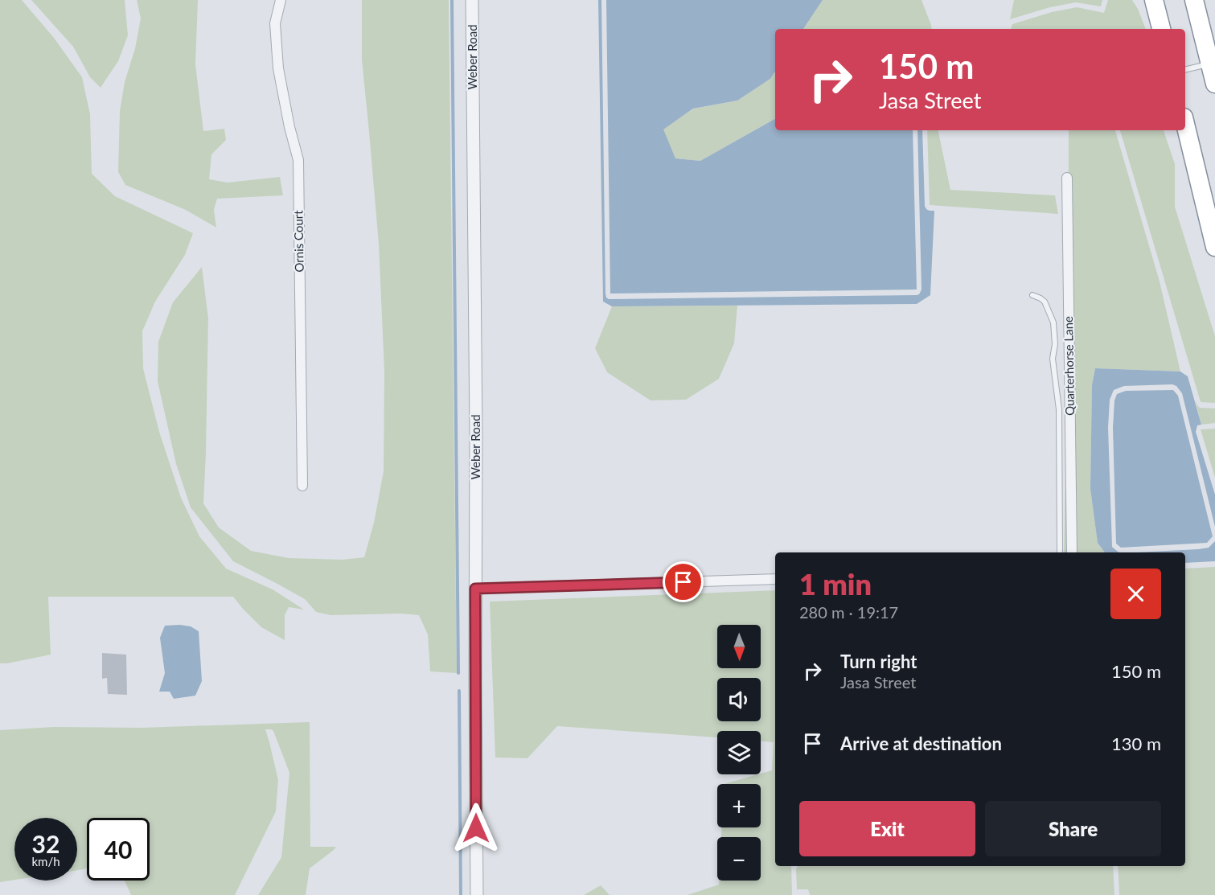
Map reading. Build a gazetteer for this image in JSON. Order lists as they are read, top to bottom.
{
  "streets": {
    "street": ["Weber Road", "Ornis Court", "Quarterhorse Lane"]
  },
  "north": "bottom",
  "page": {
    "turn": ["150 m", "Jasa Street"],
    "heading": ["1 min", "280 m · 19:17"],
    "map_buttons": ["+", "−"],
    "list": [
      {
        "name": "Turn right",
        "note": "Jasa Street",
        "value": "150 m"
      },
      {
        "name": "Arrive at destination",
        "value": "130 m"
      }
    ],
    "buttons": ["Exit", "Share"],
    "speed": "32 km/h",
    "limit": "40"
  }
}
